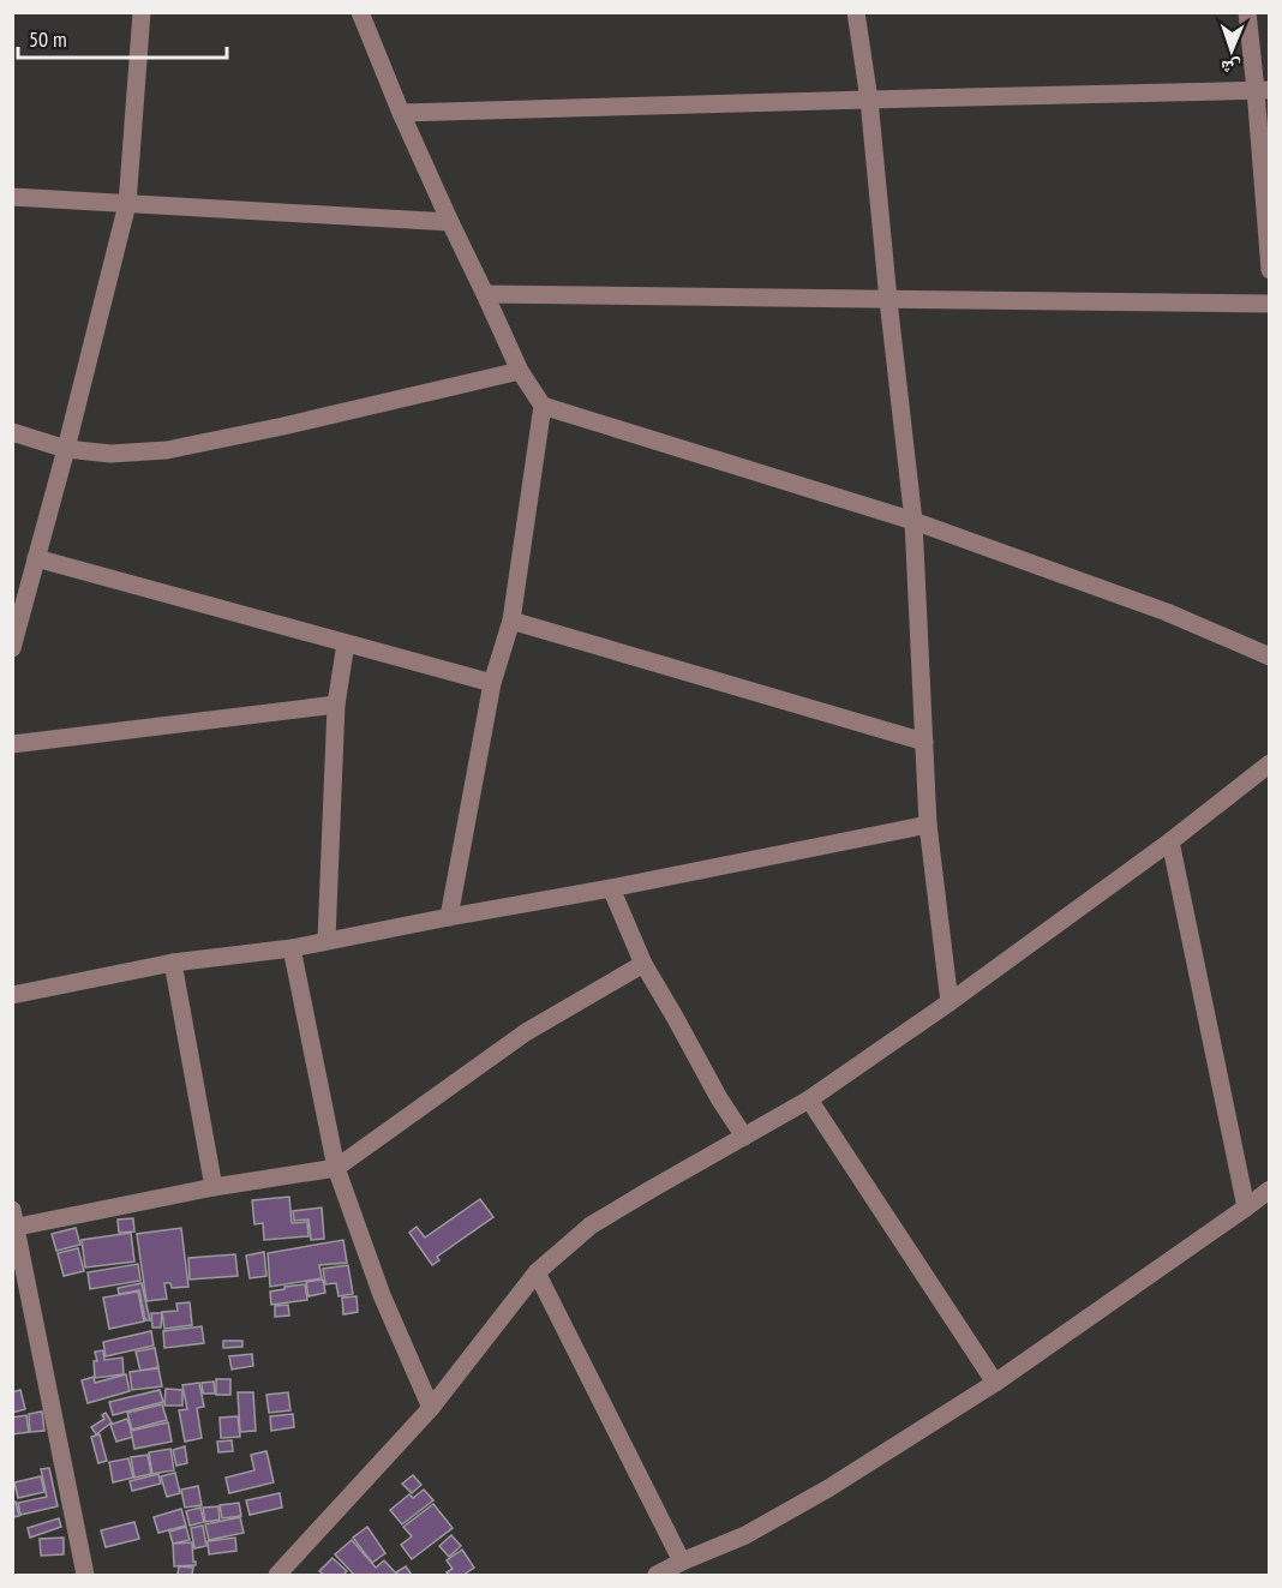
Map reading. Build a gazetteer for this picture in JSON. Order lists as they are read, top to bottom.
{
  "scale_bar": "50 m",
  "north": "bottom"
}
